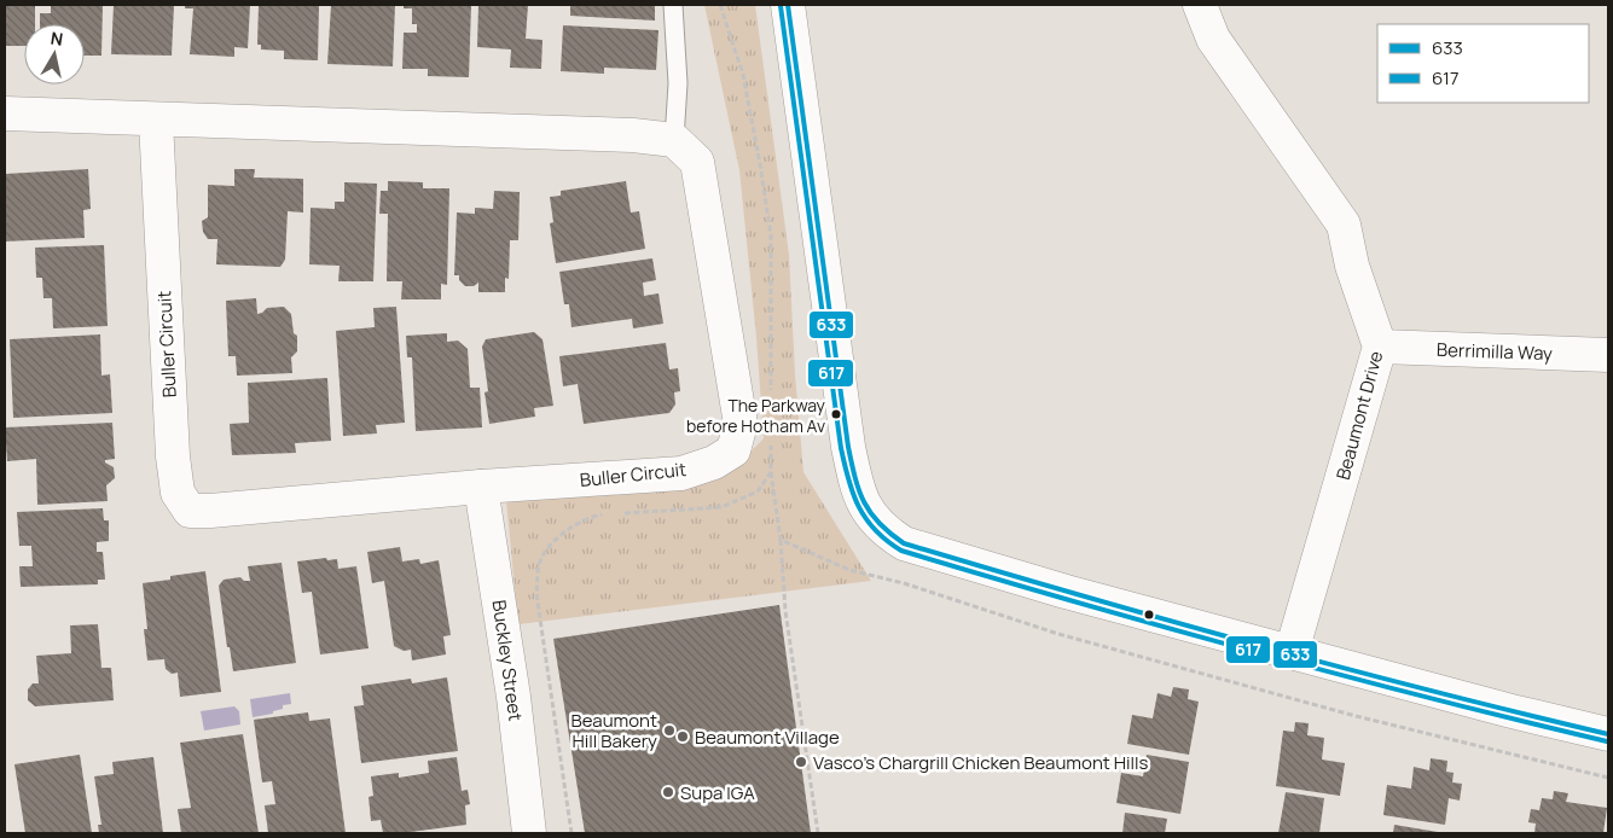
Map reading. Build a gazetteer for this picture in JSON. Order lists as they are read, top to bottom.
{
  "streets": {
    "street": [
      "Buller Circuit",
      "Berrimilla Way",
      "Beaumont Drive",
      "Buckley Street"
    ]
  },
  "crossings": [
    ["Buller Circuit", "Buckley Street"],
    ["Berrimilla Way", "Beaumont Drive"]
  ],
  "places": [
    "The Parkway before Hotham Av",
    "Beaumont Hill Bakery",
    "Beaumont Village",
    "Vasco's Chargrill Chicken Beaumont Hills",
    "Supa IGA"
  ],
  "lines": ["transit line 633", "transit line 617"],
  "legend": ["633", "617"],
  "north": "top"
}
